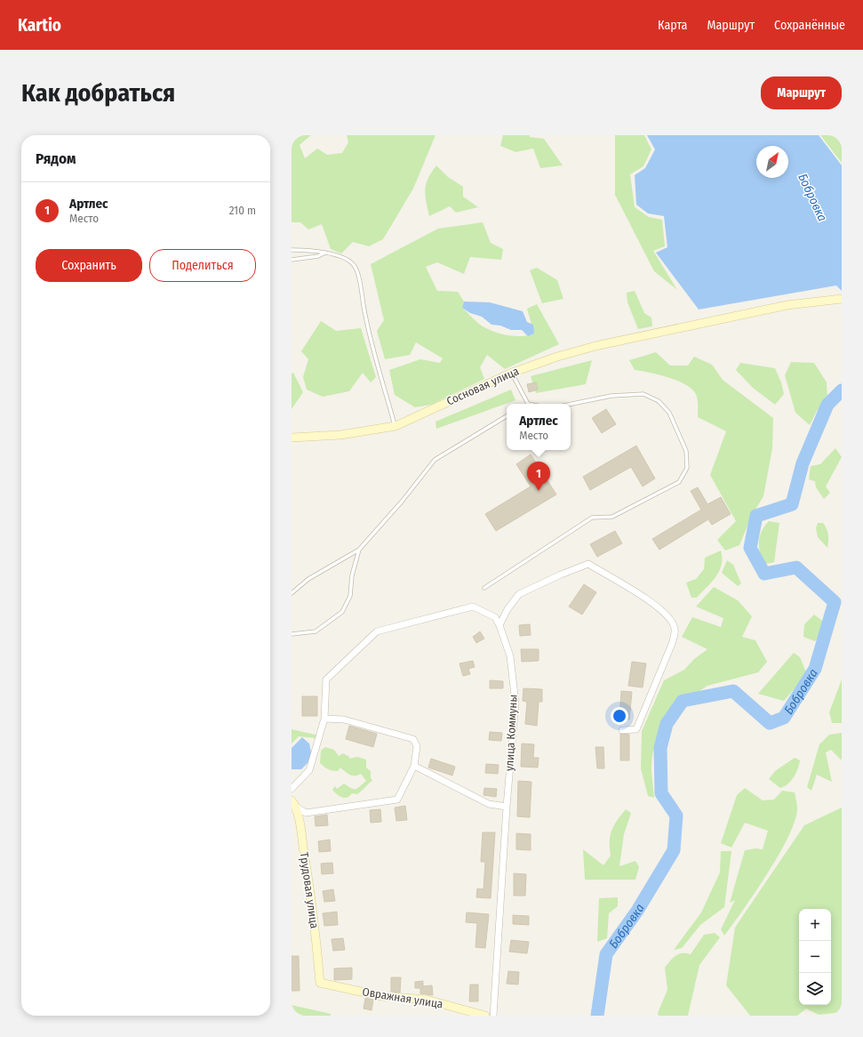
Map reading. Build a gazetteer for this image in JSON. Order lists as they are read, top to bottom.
{
  "streets": {
    "street": [
      "Сосновая улица",
      "улица Коммуны",
      "Трудовая улица",
      "Овражная улица"
    ]
  },
  "crossings": [
    ["Трудовая улица", "Овражная улица"]
  ],
  "water": ["Бобровка"],
  "north": "top right",
  "page": {
    "header": "Kartio",
    "nav": ["Карта", "Маршрут", "Сохранённые"],
    "buttons": [
      "Маршрут",
      ["Сохранить", "Поделиться"]
    ],
    "title": "Как добраться",
    "heading": "Рядом",
    "list": [
      {
        "mark": "1",
        "name": "Артлес",
        "note": "Место",
        "value": "210 m"
      }
    ],
    "popup": ["Артлес", "Место"],
    "pins": "1",
    "map_buttons": ["+", "−"]
  }
}
